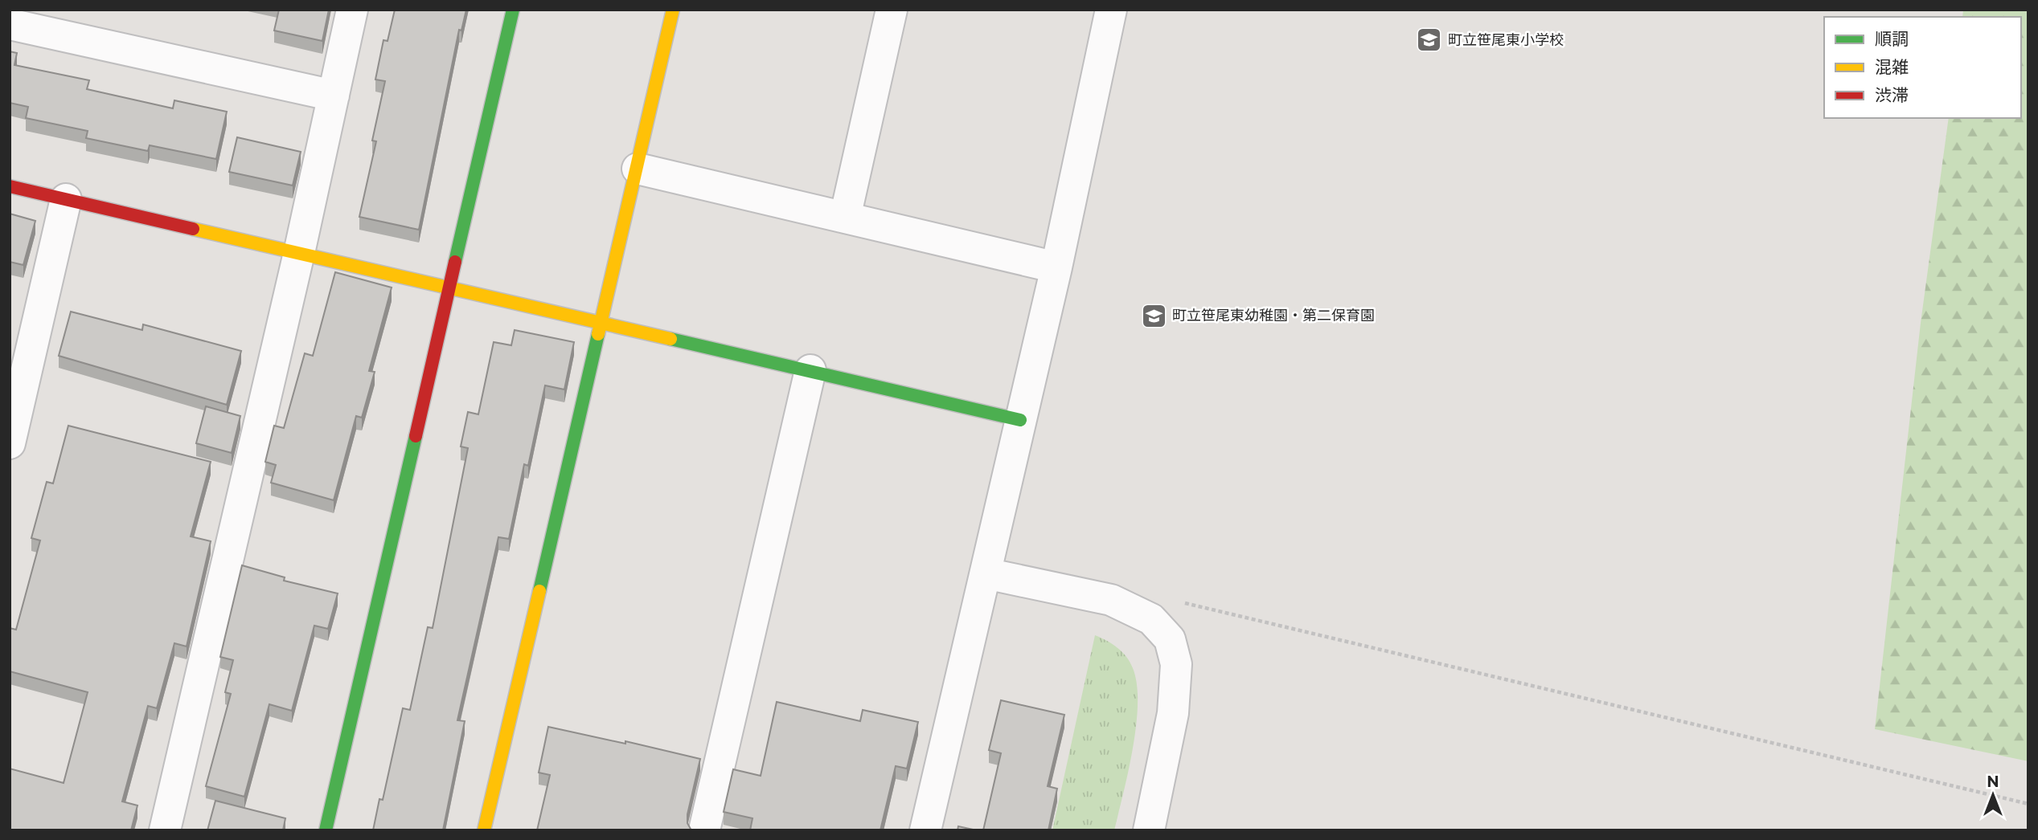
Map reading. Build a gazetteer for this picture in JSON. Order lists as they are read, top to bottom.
{
  "places": {
    "school or university": ["町立笹尾東小学校", "町立笹尾東幼稚園・第二保育園"]
  },
  "legend": ["順調", "混雑", "渋滞"],
  "north": "top"
}
